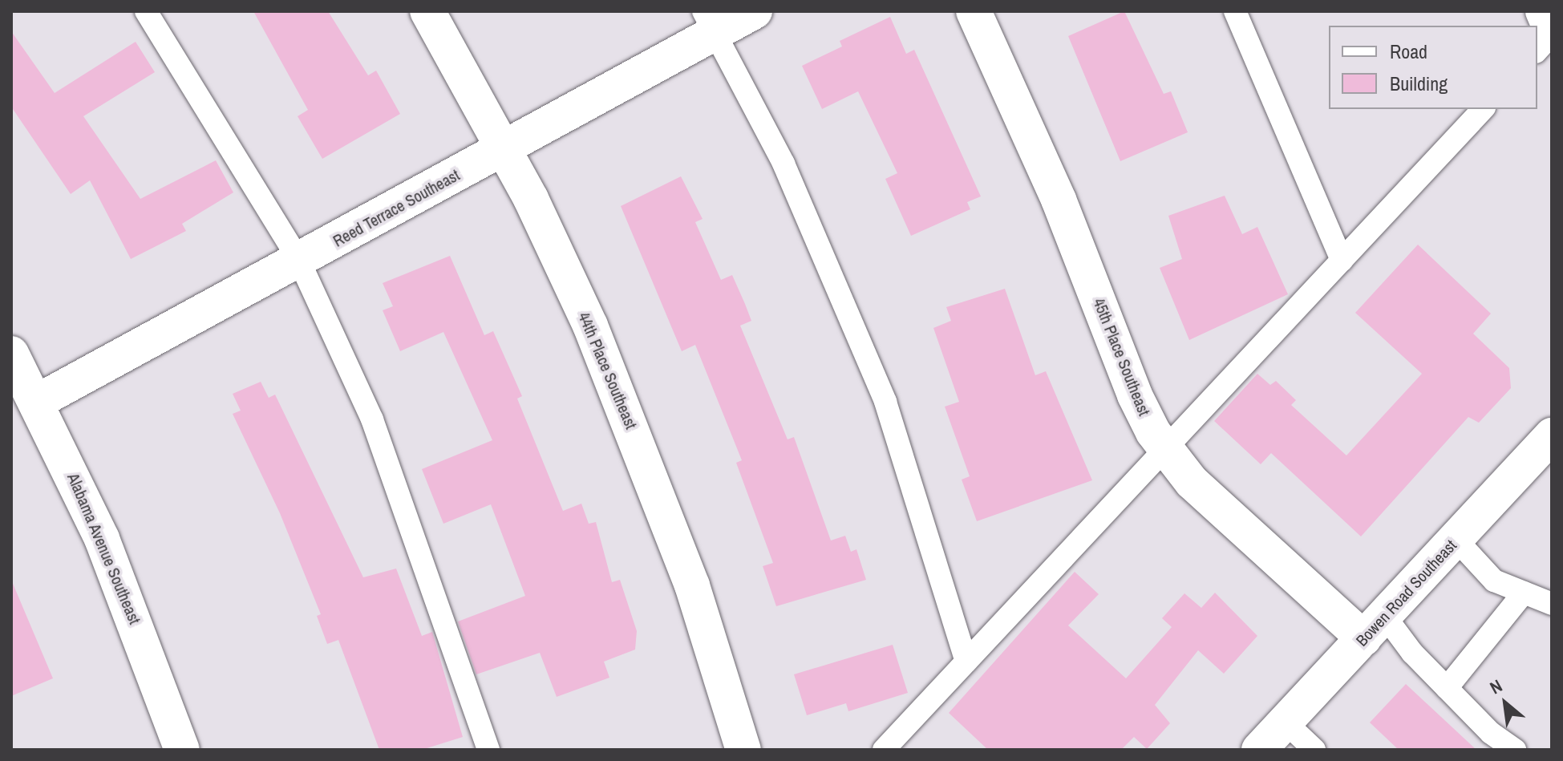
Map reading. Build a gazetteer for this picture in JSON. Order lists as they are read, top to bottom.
{
  "streets": {
    "street": [
      "Reed Terrace Southeast",
      "45th Place Southeast",
      "44th Place Southeast",
      "Alabama Avenue Southeast",
      "Bowen Road Southeast"
    ]
  },
  "crossings": [
    ["Reed Terrace Southeast", "44th Place Southeast"],
    ["Reed Terrace Southeast", "Alabama Avenue Southeast"],
    ["45th Place Southeast", "Bowen Road Southeast"]
  ],
  "legend": ["Road", "Building"],
  "north": "top left"
}
